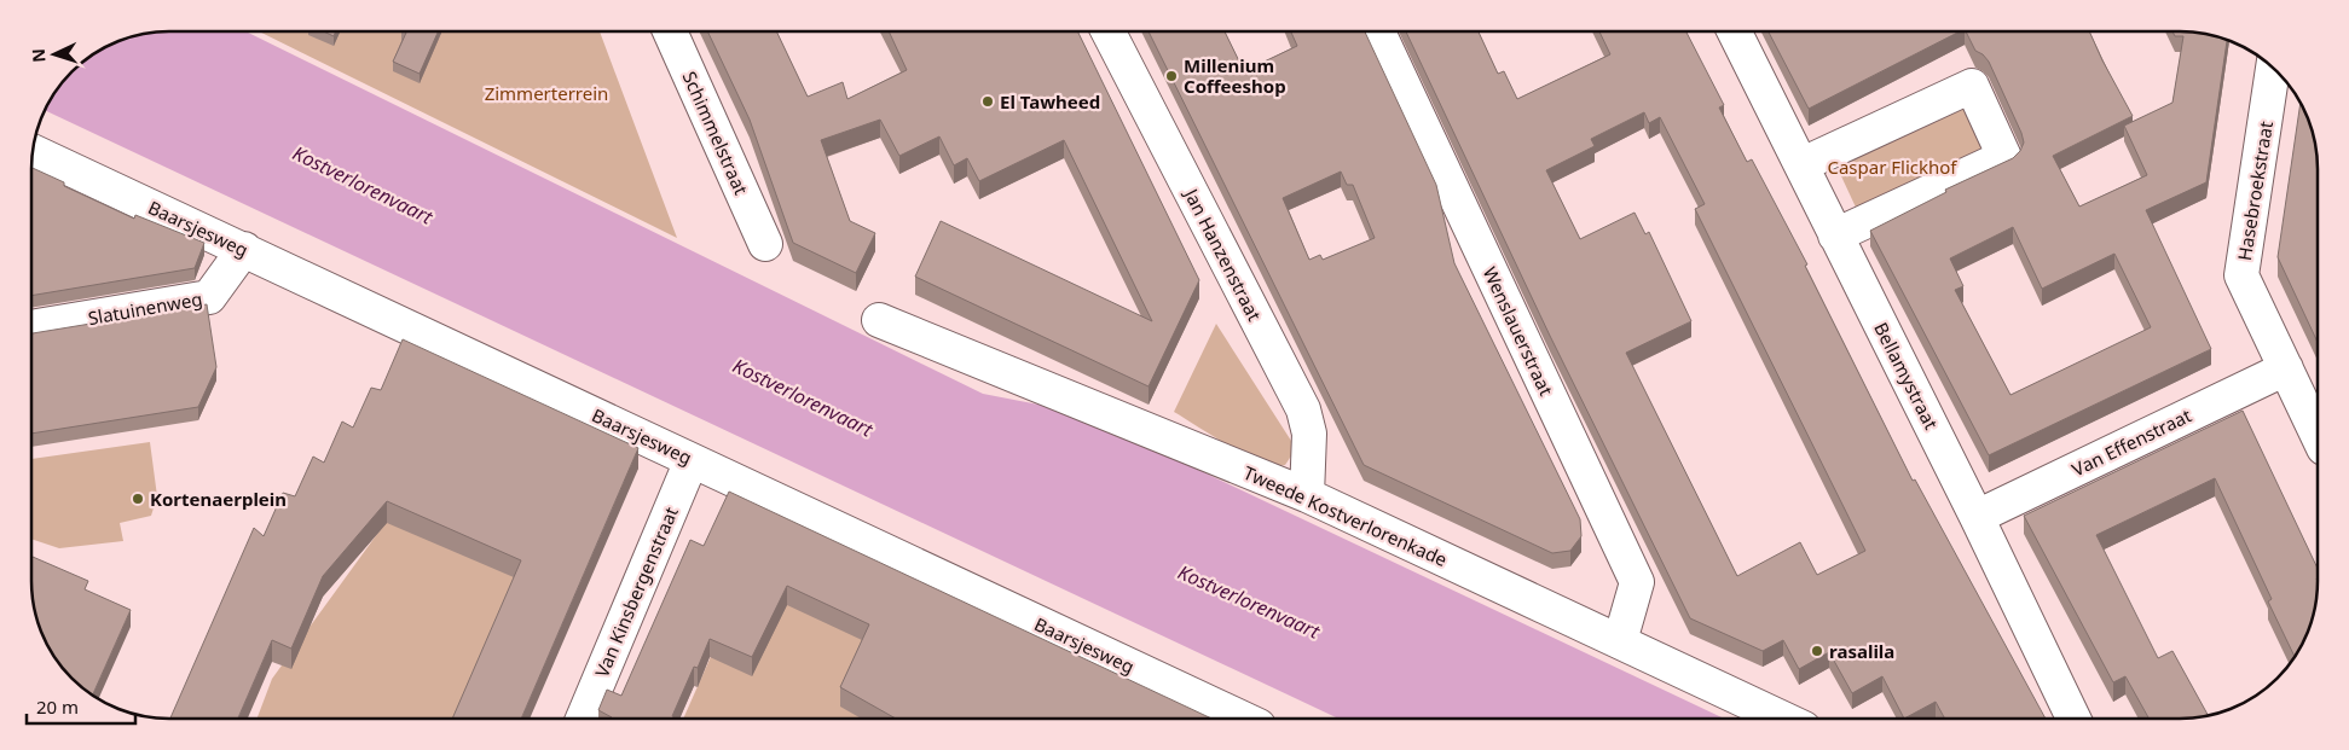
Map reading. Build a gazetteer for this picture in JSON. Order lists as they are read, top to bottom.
{
  "streets": {
    "street": [
      "Schimmelstraat",
      "Hasebroekstraat",
      "Baarsjesweg",
      "Jan Hanzenstraat",
      "Slatuinenweg",
      "Wenslauerstraat",
      "Bellamystraat",
      "Van Effenstraat",
      "Tweede Kostverlorenkade",
      "Van Kinsbergenstraat"
    ]
  },
  "crossings": [
    ["Hasebroekstraat", "Van Effenstraat"],
    ["Baarsjesweg", "Slatuinenweg"],
    ["Baarsjesweg", "Van Kinsbergenstraat"],
    ["Jan Hanzenstraat", "Tweede Kostverlorenkade"],
    ["Wenslauerstraat", "Tweede Kostverlorenkade"],
    ["Bellamystraat", "Van Effenstraat"]
  ],
  "water": ["Kostverlorenvaart"],
  "parks": ["Zimmerterrein", "Caspar Flickhof"],
  "places": [
    "Millenium Coffeeshop",
    "El Tawheed",
    "Kortenaerplein",
    "rasalila"
  ],
  "scale_bar": "20 m",
  "north": "left"
}
